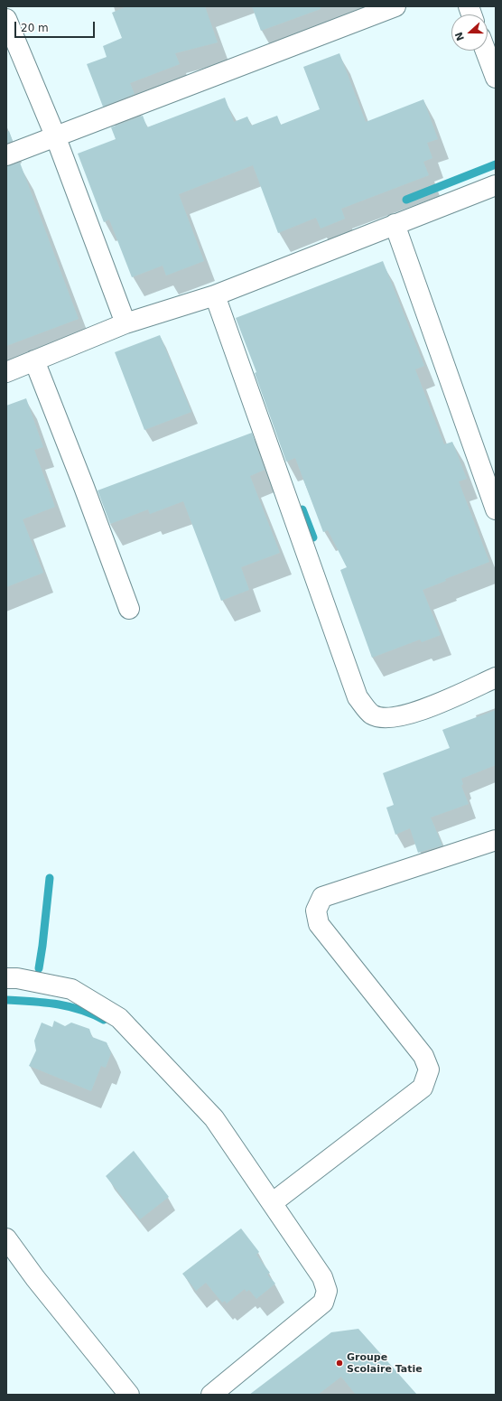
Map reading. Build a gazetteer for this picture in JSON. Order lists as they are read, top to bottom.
{
  "places": ["Groupe Scolaire Tatie"],
  "scale_bar": "20 m",
  "north": "left"
}
